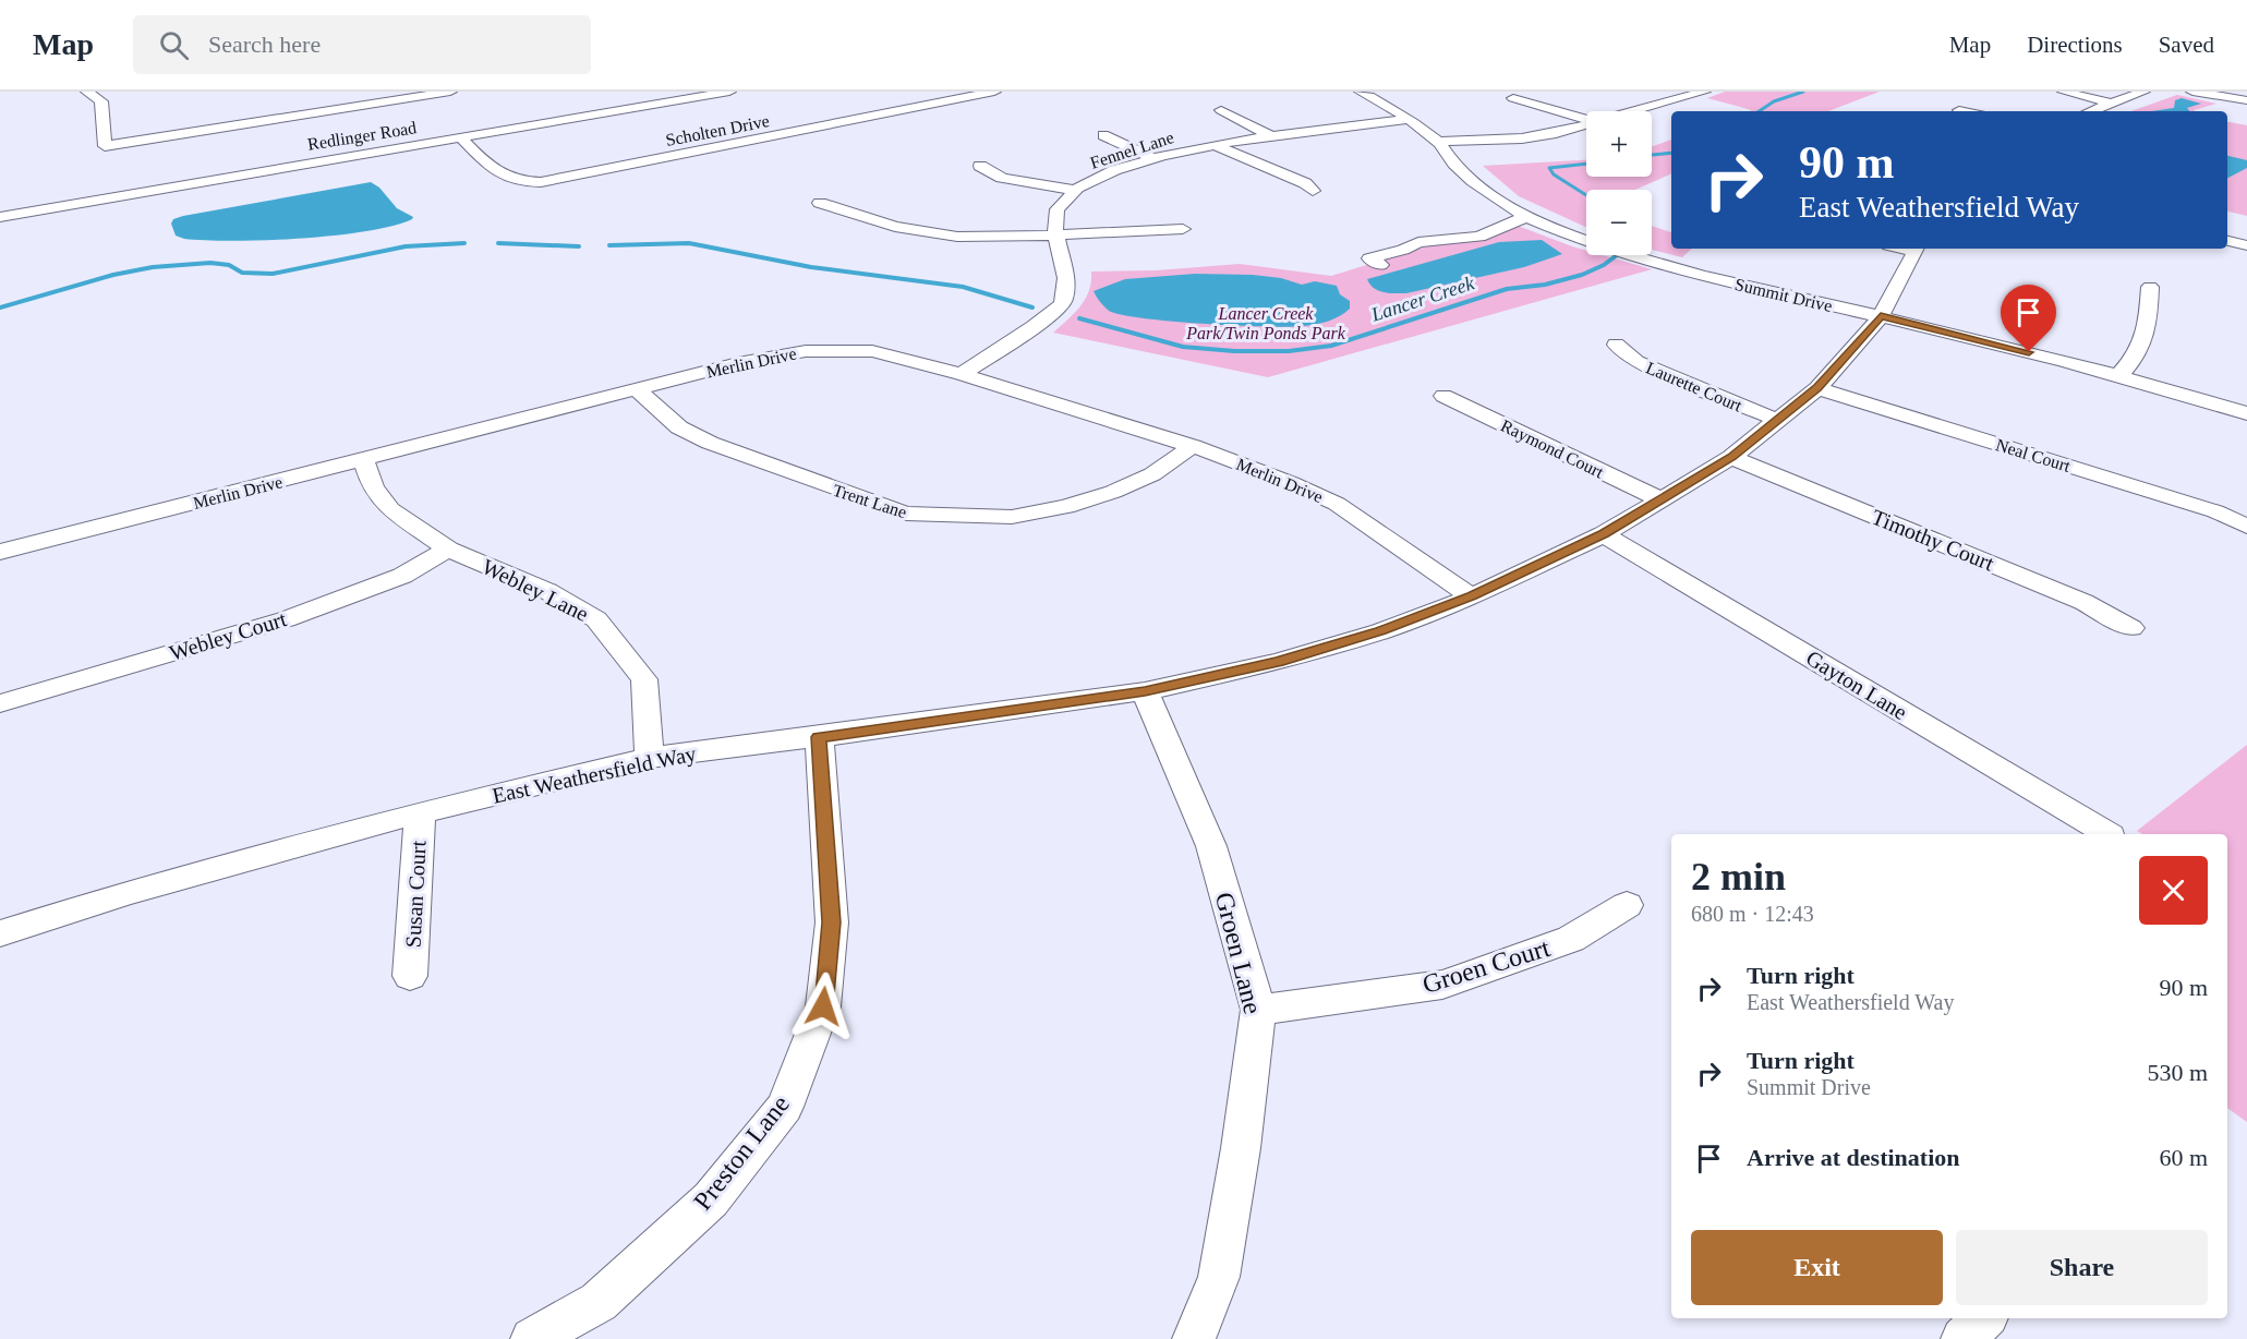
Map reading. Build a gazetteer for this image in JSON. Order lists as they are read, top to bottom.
{
  "streets": {
    "street": [
      "Scholten Drive",
      "Redlinger Road",
      "Fennel Lane",
      "Summit Drive",
      "Merlin Drive",
      "Laurette Court",
      "Raymond Court",
      "Neal Court",
      "Trent Lane",
      "Timothy Court",
      "Webley Lane",
      "Webley Court",
      "Gayton Lane",
      "East Weathersfield Way",
      "Susan Court",
      "Groen Lane",
      "Groen Court",
      "Preston Lane"
    ]
  },
  "crossings": [
    ["Scholten Drive", "Redlinger Road"],
    ["Fennel Lane", "Summit Drive"],
    ["Fennel Lane", "Merlin Drive"],
    ["Summit Drive", "East Weathersfield Way"],
    ["Merlin Drive", "Trent Lane"],
    ["Merlin Drive", "Webley Lane"],
    ["Merlin Drive", "East Weathersfield Way"],
    ["Laurette Court", "East Weathersfield Way"],
    ["Raymond Court", "East Weathersfield Way"],
    ["Neal Court", "East Weathersfield Way"],
    ["Timothy Court", "East Weathersfield Way"],
    ["Webley Lane", "Webley Court"],
    ["Webley Lane", "East Weathersfield Way"],
    ["Gayton Lane", "East Weathersfield Way"],
    ["East Weathersfield Way", "Susan Court"],
    ["East Weathersfield Way", "Groen Lane"],
    ["East Weathersfield Way", "Preston Lane"],
    ["Groen Lane", "Groen Court"]
  ],
  "water": ["Lancer Creek"],
  "parks": ["Lancer Creek Park/Twin Ponds Park"],
  "page": {
    "header": "Map",
    "search": "Search here",
    "nav": ["Map", "Directions", "Saved"],
    "map_buttons": ["+", "−"],
    "turn": ["90 m", "East Weathersfield Way"],
    "heading": ["2 min", "680 m · 12:43"],
    "list": [
      {
        "name": "Turn right",
        "note": "East Weathersfield Way",
        "value": "90 m"
      },
      {
        "name": "Turn right",
        "note": "Summit Drive",
        "value": "530 m"
      },
      {
        "name": "Arrive at destination",
        "value": "60 m"
      }
    ],
    "buttons": ["Exit", "Share"]
  }
}
